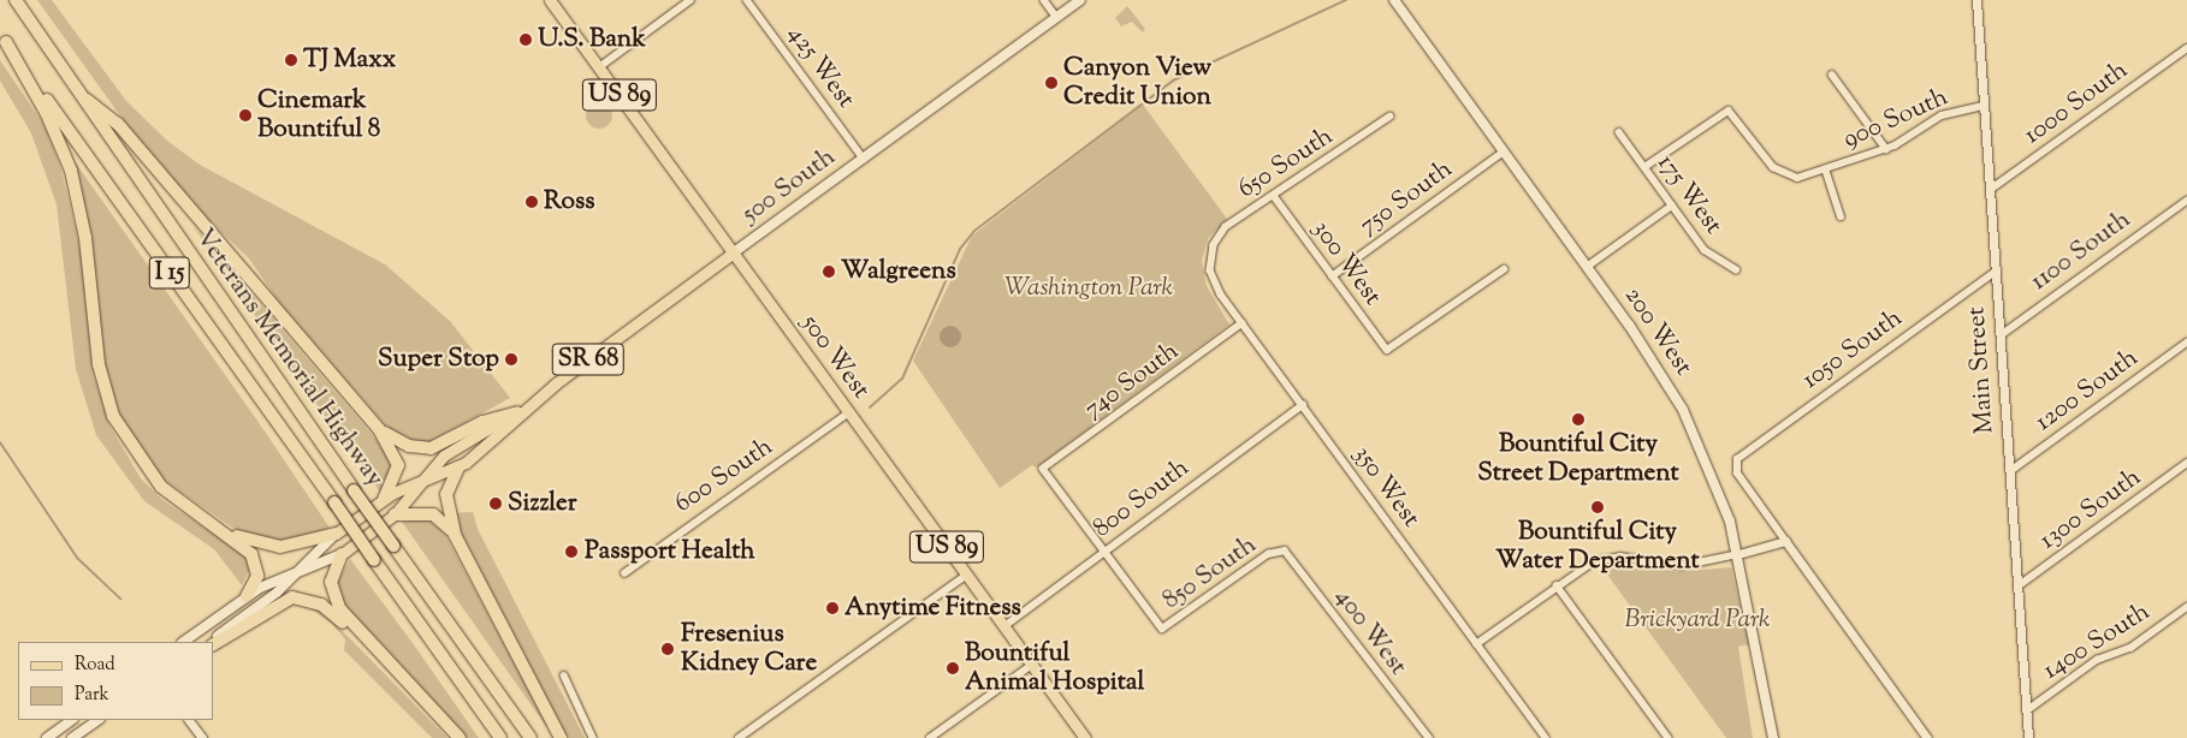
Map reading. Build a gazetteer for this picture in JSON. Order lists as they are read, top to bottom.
{
  "streets": {
    "highway": ["I 15", "Veterans Memorial Highway"],
    "main road": [
      "US 89",
      "500 South",
      "200 West",
      "500 West",
      "SR 68"
    ],
    "street": [
      "425 West",
      "1000 South",
      "900 South",
      "650 South",
      "175 West",
      "750 South",
      "1100 South",
      "300 West",
      "1050 South",
      "Main Street",
      "740 South",
      "1200 South",
      "600 South",
      "350 West",
      "800 South",
      "1300 South",
      "850 South",
      "400 West",
      "1400 South"
    ]
  },
  "crossings": [
    ["425 West", "500 South"],
    ["1000 South", "Main Street"],
    ["900 South", "175 West"],
    ["900 South", "Main Street"],
    ["650 South", "300 West"],
    ["650 South", "350 West"],
    ["500 South", "500 West"],
    ["750 South", "300 West"],
    ["750 South", "200 West"],
    ["1100 South", "Main Street"],
    ["1050 South", "Main Street"],
    ["500 West", "600 South"],
    ["500 West", "800 South"],
    ["Main Street", "1200 South"],
    ["Main Street", "1300 South"],
    ["Main Street", "1400 South"],
    ["740 South", "350 West"],
    ["740 South", "800 South"],
    ["740 South", "850 South"],
    ["350 West", "800 South"],
    ["800 South", "850 South"],
    ["850 South", "400 West"]
  ],
  "parks": ["Washington Park", "Brickyard Park"],
  "places": [
    "U.S. Bank",
    "TJ Maxx",
    "Canyon View Credit Union",
    "Cinemark Bountiful 8",
    "Ross",
    "Walgreens",
    "Super Stop",
    "Bountiful City Street Department",
    "Sizzler",
    "Bountiful City Water Department",
    "Passport Health",
    "Anytime Fitness",
    "Fresenius Kidney Care",
    "Bountiful Animal Hospital"
  ],
  "legend": ["Road", "Park"]
}
